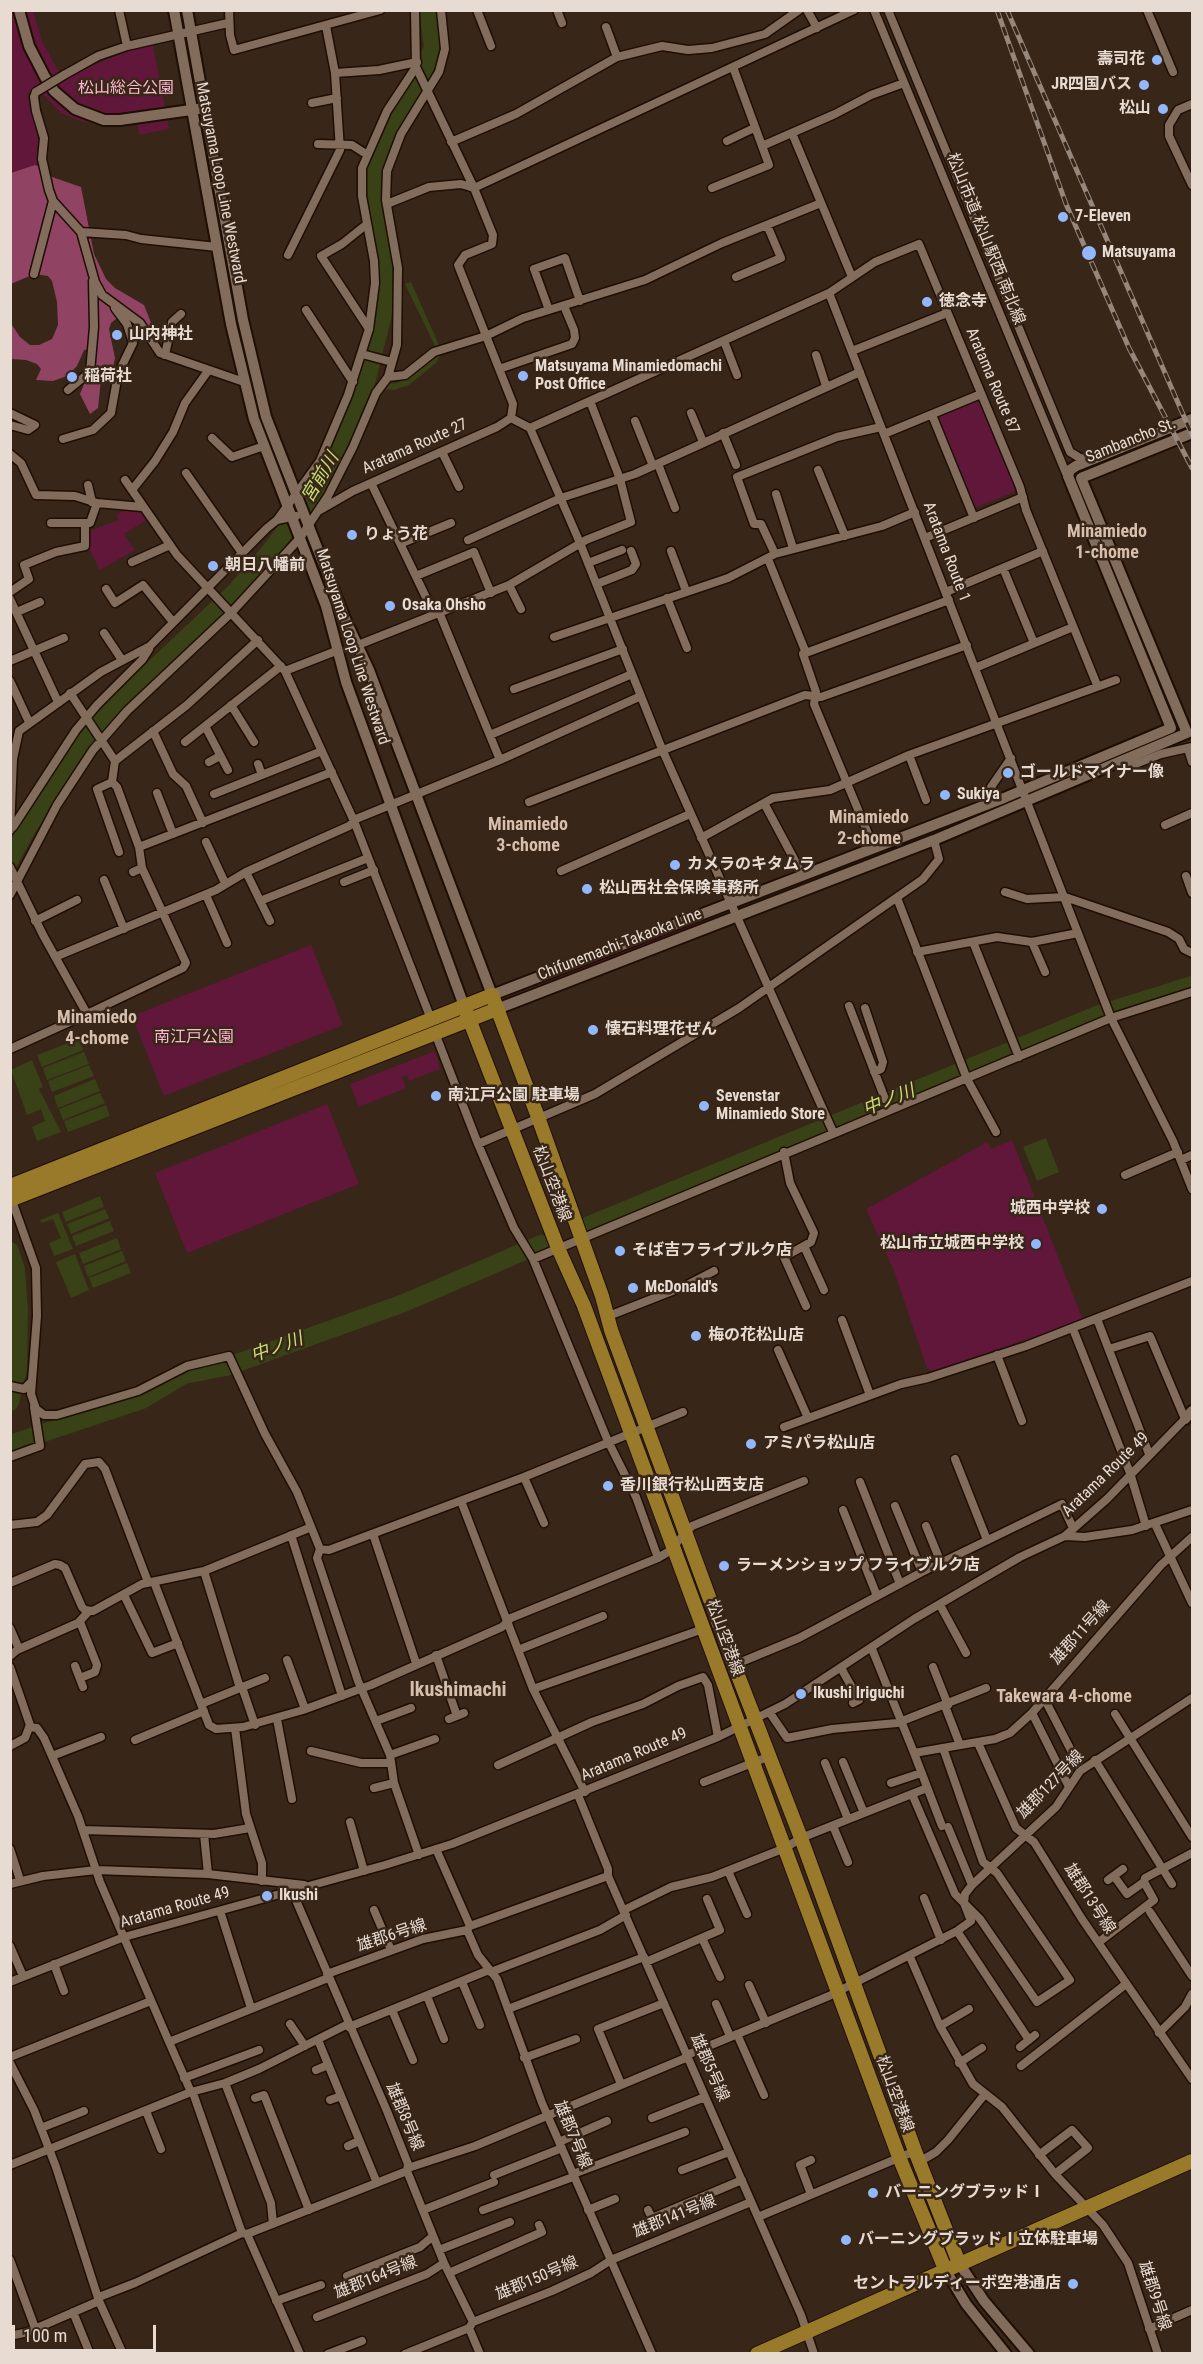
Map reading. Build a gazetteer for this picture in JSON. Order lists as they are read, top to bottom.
{
  "streets": {
    "main road": ["松山空港線"],
    "street": [
      "Matsuyama Loop Line Westward",
      "松山市道 松山駅西 南北線",
      "Aratama Route 87",
      "Sambancho St.",
      "Aratama Route 27",
      "Aratama Route 1",
      "Chifunemachi-Takaoka Line",
      "Aratama Route 49",
      "雄郡11号線",
      "雄郡127号線",
      "雄郡13号線",
      "雄郡6号線",
      "雄郡5号線",
      "雄郡8号線",
      "雄郡7号線",
      "雄郡141号線",
      "雄郡164号線",
      "雄郡150号線",
      "雄郡9号線"
    ]
  },
  "crossings": [
    ["Matsuyama Loop Line Westward", "Aratama Route 27"],
    ["Matsuyama Loop Line Westward", "Chifunemachi-Takaoka Line"],
    ["Matsuyama Loop Line Westward", "松山空港線"],
    ["松山市道 松山駅西 南北線", "Sambancho St."],
    ["松山市道 松山駅西 南北線", "Chifunemachi-Takaoka Line"],
    ["Sambancho St.", "Chifunemachi-Takaoka Line"],
    ["Aratama Route 1", "Chifunemachi-Takaoka Line"],
    ["Chifunemachi-Takaoka Line", "松山空港線"],
    ["松山空港線", "Aratama Route 49"],
    ["Aratama Route 49", "雄郡5号線"],
    ["Aratama Route 49", "雄郡8号線"],
    ["Aratama Route 49", "雄郡7号線"],
    ["雄郡11号線", "雄郡13号線"],
    ["雄郡127号線", "雄郡13号線"],
    ["雄郡6号線", "雄郡5号線"],
    ["雄郡6号線", "雄郡8号線"],
    ["雄郡6号線", "雄郡7号線"],
    ["雄郡5号線", "雄郡141号線"],
    ["雄郡8号線", "雄郡164号線"],
    ["雄郡8号線", "雄郡150号線"],
    ["雄郡7号線", "雄郡141号線"],
    ["雄郡7号線", "雄郡150号線"],
    ["雄郡141号線", "雄郡150号線"]
  ],
  "districts": [
    "Minamiedo 1-chome",
    "Minamiedo 2-chome",
    "Minamiedo 3-chome",
    "Minamiedo 4-chome",
    "Ikushimachi",
    "Takewara 4-chome"
  ],
  "water": ["宮前川", "中ノ川"],
  "parks": ["松山総合公園", "南江戸公園"],
  "places": [
    "壽司花",
    "JR四国バス",
    "松山",
    "7-Eleven",
    "Matsuyama",
    "徳念寺",
    "山内神社",
    "Matsuyama Minamiedomachi Post Office",
    "稲荷社",
    "りょう花",
    "朝日八幡前",
    "Osaka Ohsho",
    "ゴールドマイナー像",
    "Sukiya",
    "カメラのキタムラ",
    "松山西社会保険事務所",
    "懐石料理花ぜん",
    "南江戸公園 駐車場",
    "Sevenstar Minamiedo Store",
    "城西中学校",
    "松山市立城西中学校",
    "そば吉フライブルク店",
    "McDonald's",
    "梅の花松山店",
    "アミパラ松山店",
    "香川銀行松山西支店",
    "ラーメンショップ フライブルク店",
    "Ikushi Iriguchi",
    "Ikushi",
    "バーニングブラッドⅠ",
    "バーニングブラッドⅠ立体駐車場",
    "セントラルディーボ空港通店"
  ],
  "scale_bar": "100 m"
}
